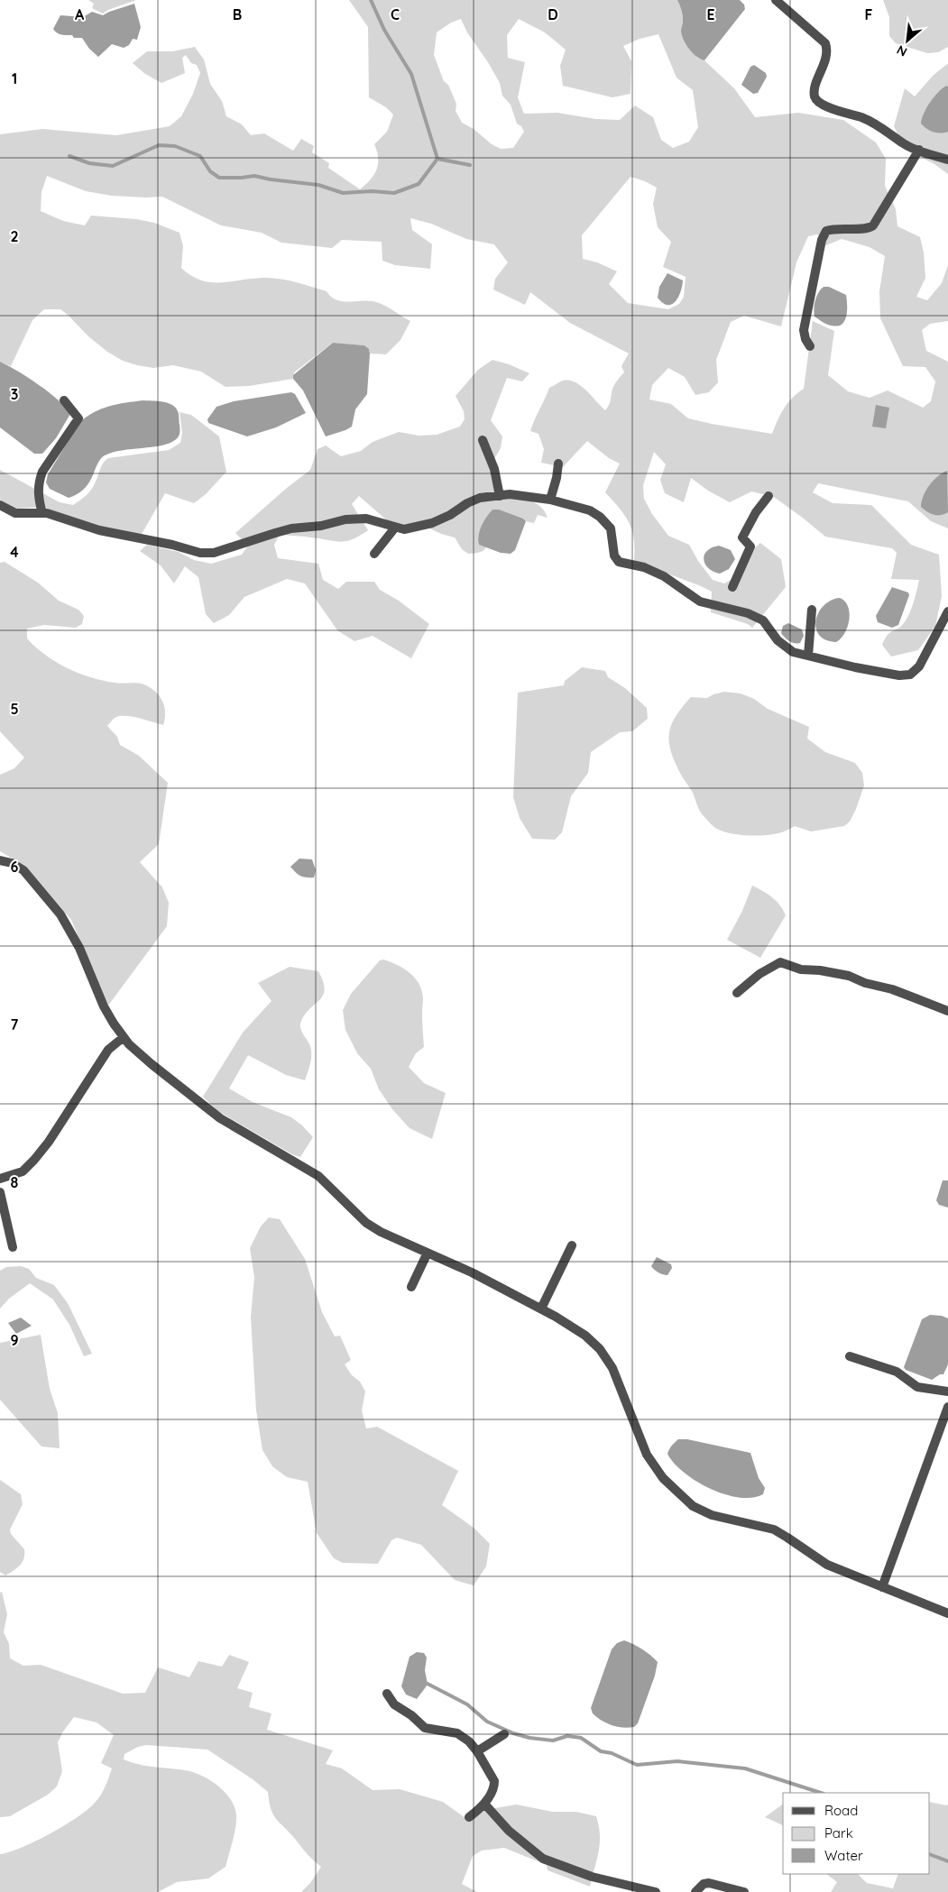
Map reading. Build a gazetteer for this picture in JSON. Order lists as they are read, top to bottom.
{
  "legend": ["Road", "Park", "Water"],
  "north": "bottom left",
  "grid": {
    "columns": [
      "A",
      "B",
      "C",
      "D",
      "E",
      "F"
    ],
    "rows": [
      "1",
      "2",
      "3",
      "4",
      "5",
      "6",
      "7",
      "8",
      "9"
    ]
  }
}
